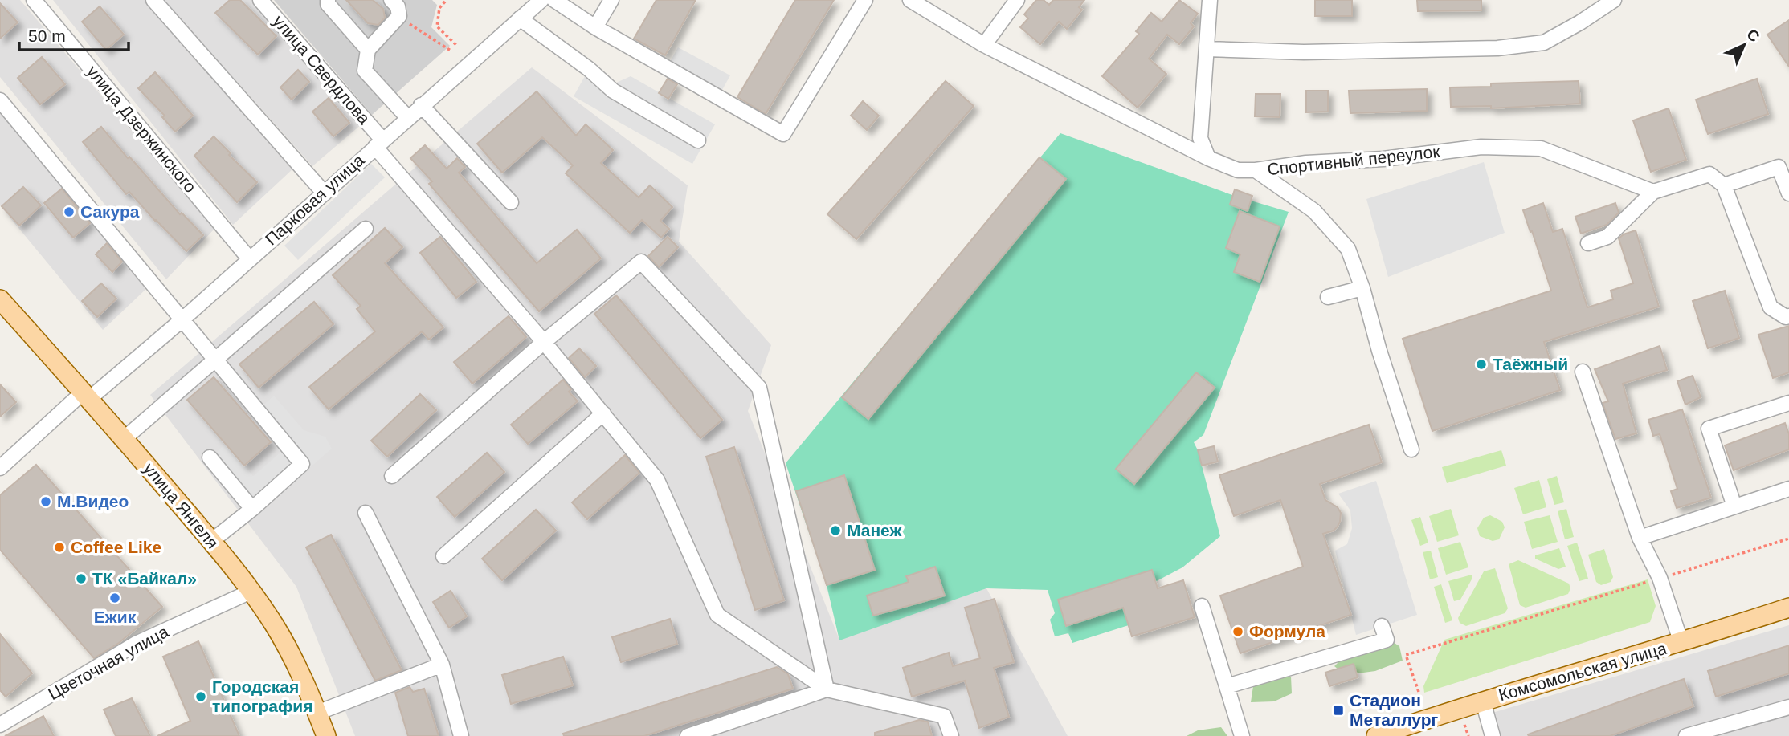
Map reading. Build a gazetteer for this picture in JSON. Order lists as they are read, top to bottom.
{
  "streets": {
    "main road": ["улица Янгеля", "Комсомольская улица"],
    "street": [
      "улица Свердлова",
      "улица Дзержинского",
      "Спортивный переулок",
      "Парковая улица",
      "Цветочная улица"
    ]
  },
  "crossings": [
    ["улица Свердлова", "Парковая улица"],
    ["улица Дзержинского", "Парковая улица"],
    ["Парковая улица", "улица Янгеля"],
    ["улица Янгеля", "Цветочная улица"]
  ],
  "places": {
    "other": [
      "Сакура",
      "Таёжный",
      "М.Видео",
      "Манеж",
      "Coffee Like",
      "ТК «Байкал»",
      "Ежик",
      "Формула",
      "Городская типография"
    ],
    "transit": ["Стадион Металлург"]
  },
  "scale_bar": "50 m",
  "north": "top right"
}
